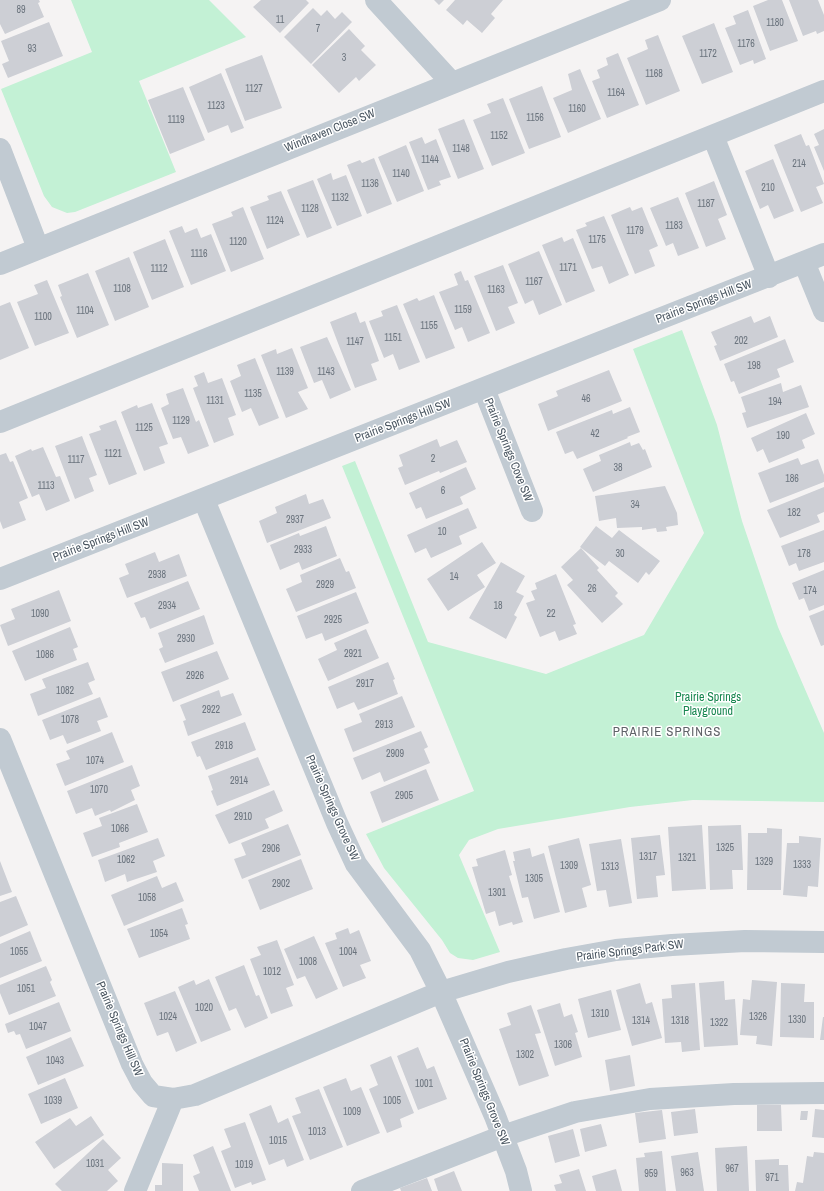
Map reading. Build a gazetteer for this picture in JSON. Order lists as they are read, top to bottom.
{
  "streets": {
    "street": [
      "Windhaven Close SW",
      "Prairie Springs Hill SW",
      "Prairie Springs Cove SW",
      "Prairie Springs Grove SW",
      "Prairie Springs Park SW"
    ]
  },
  "crossings": [
    ["Prairie Springs Hill SW", "Prairie Springs Cove SW"],
    ["Prairie Springs Hill SW", "Prairie Springs Grove SW"],
    ["Prairie Springs Hill SW", "Prairie Springs Park SW"],
    ["Prairie Springs Grove SW", "Prairie Springs Park SW"]
  ],
  "districts": ["PRAIRIE SPRINGS"],
  "parks": ["Prairie Springs Playground"],
  "house_numbers": [
    "89",
    "11",
    "1180",
    "7",
    "1176",
    "93",
    "1172",
    "3",
    "1168",
    "1127",
    "1164",
    "1123",
    "1160",
    "1156",
    "1119",
    "1152",
    "1148",
    "1144",
    "214",
    "1140",
    "1136",
    "210",
    "1132",
    "1187",
    "1128",
    "1124",
    "1183",
    "1179",
    "1175",
    "1120",
    "1116",
    "1171",
    "1112",
    "1167",
    "1108",
    "1163",
    "1159",
    "1104",
    "1100",
    "1155",
    "1151",
    "202",
    "1147",
    "198",
    "1139",
    "1143",
    "1135",
    "46",
    "1131",
    "194",
    "1129",
    "1125",
    "42",
    "190",
    "1121",
    "2",
    "1117",
    "38",
    "186",
    "1113",
    "6",
    "34",
    "182",
    "2937",
    "10",
    "2933",
    "30",
    "178",
    "2938",
    "14",
    "2929",
    "26",
    "174",
    "2934",
    "18",
    "1090",
    "22",
    "2925",
    "2930",
    "2921",
    "1086",
    "2926",
    "2917",
    "1082",
    "2922",
    "1078",
    "2913",
    "2918",
    "2909",
    "1074",
    "2914",
    "1070",
    "2905",
    "2910",
    "1066",
    "1325",
    "2906",
    "1317",
    "1321",
    "1062",
    "1329",
    "1333",
    "1309",
    "1313",
    "1305",
    "2902",
    "1301",
    "1058",
    "1054",
    "1055",
    "1004",
    "1008",
    "1012",
    "1051",
    "1020",
    "1310",
    "1024",
    "1326",
    "1330",
    "1314",
    "1318",
    "1322",
    "1047",
    "1306",
    "1302",
    "1043",
    "1001",
    "1039",
    "1005",
    "1009",
    "1013",
    "1015",
    "1031",
    "1019",
    "967",
    "963",
    "959",
    "971"
  ]
}
